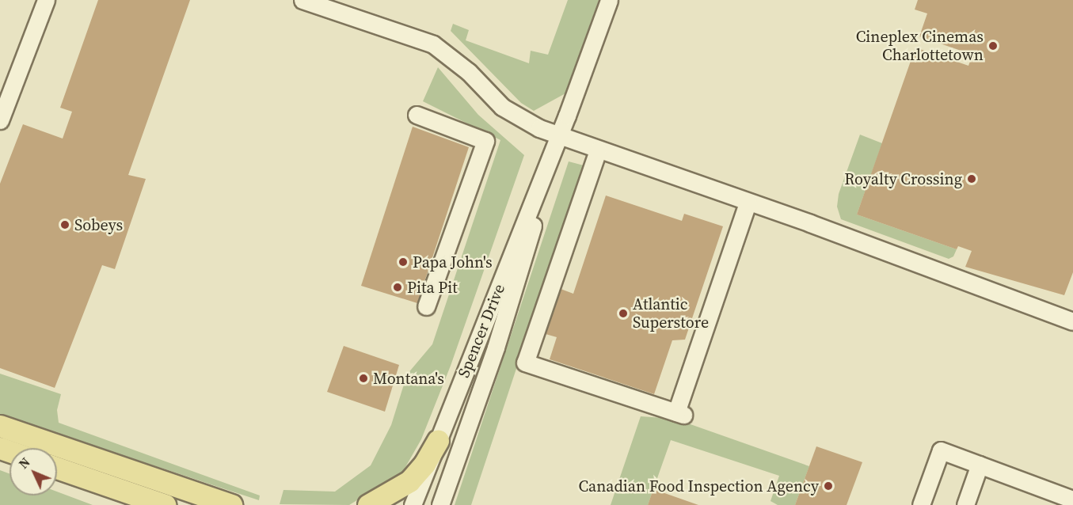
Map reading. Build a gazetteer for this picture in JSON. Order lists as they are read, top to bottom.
{
  "streets": {
    "street": ["Spencer Drive"]
  },
  "places": [
    "Cineplex Cinemas Charlottetown",
    "Royalty Crossing",
    "Sobeys",
    "Papa John's",
    "Pita Pit",
    "Atlantic Superstore",
    "Montana's",
    "Canadian Food Inspection Agency"
  ],
  "north": "top left"
}
